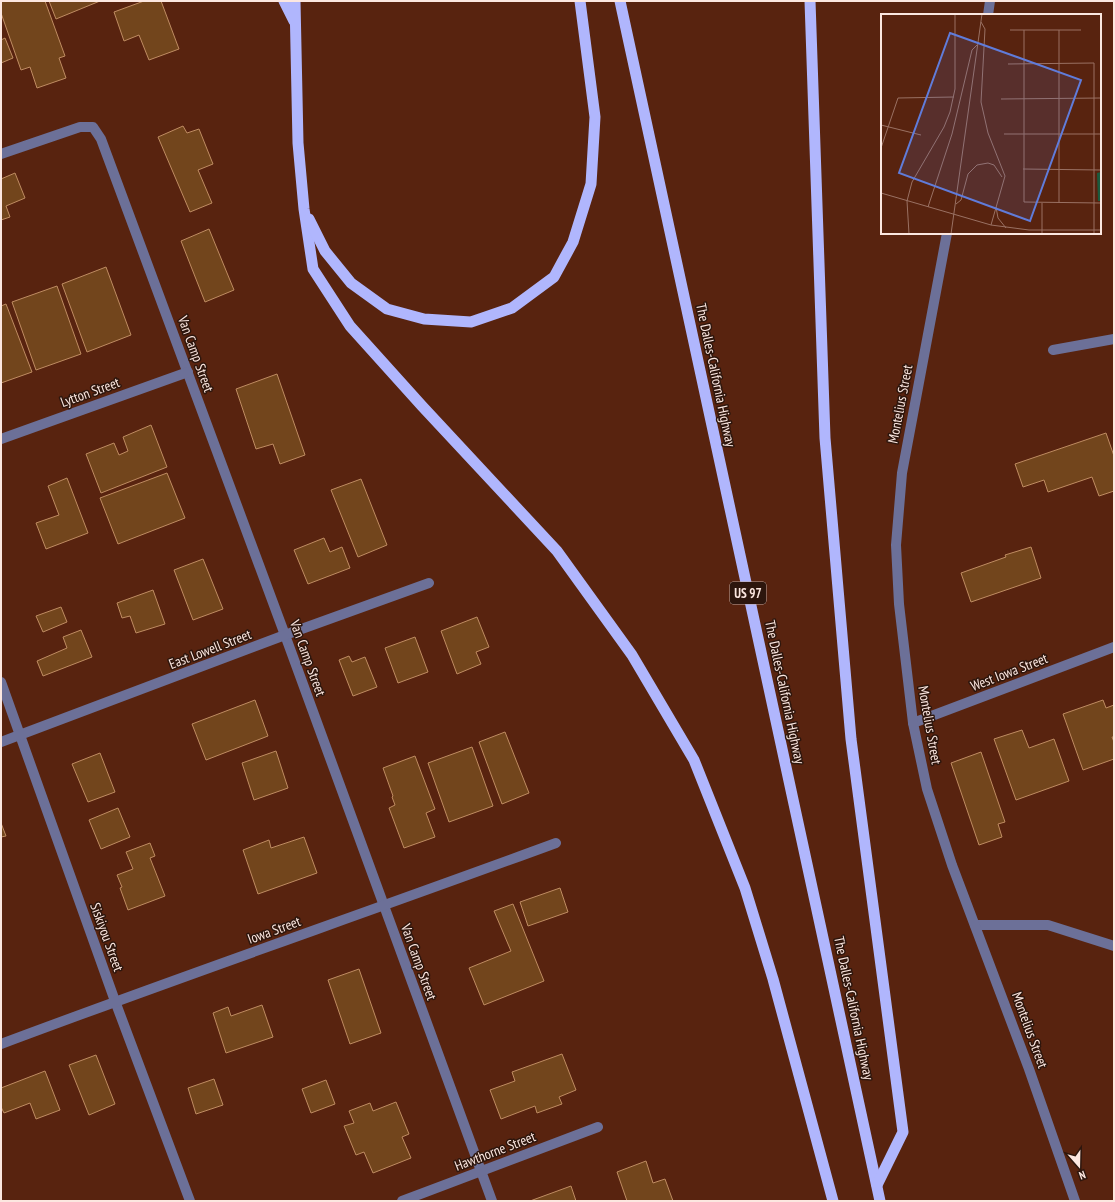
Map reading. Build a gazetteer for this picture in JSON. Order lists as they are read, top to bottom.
{
  "streets": {
    "highway": ["The Dalles-California Highway", "US 97"],
    "street": [
      "Van Camp Street",
      "Lytton Street",
      "Montelius Street",
      "East Lowell Street",
      "West Iowa Street",
      "Iowa Street",
      "Siskiyou Street",
      "Hawthorne Street"
    ]
  },
  "crossings": [
    ["Van Camp Street", "Lytton Street"],
    ["Van Camp Street", "East Lowell Street"],
    ["Van Camp Street", "Iowa Street"],
    ["Van Camp Street", "Hawthorne Street"],
    ["Montelius Street", "West Iowa Street"],
    ["East Lowell Street", "Siskiyou Street"],
    ["Iowa Street", "Siskiyou Street"]
  ],
  "north": "bottom"
}
